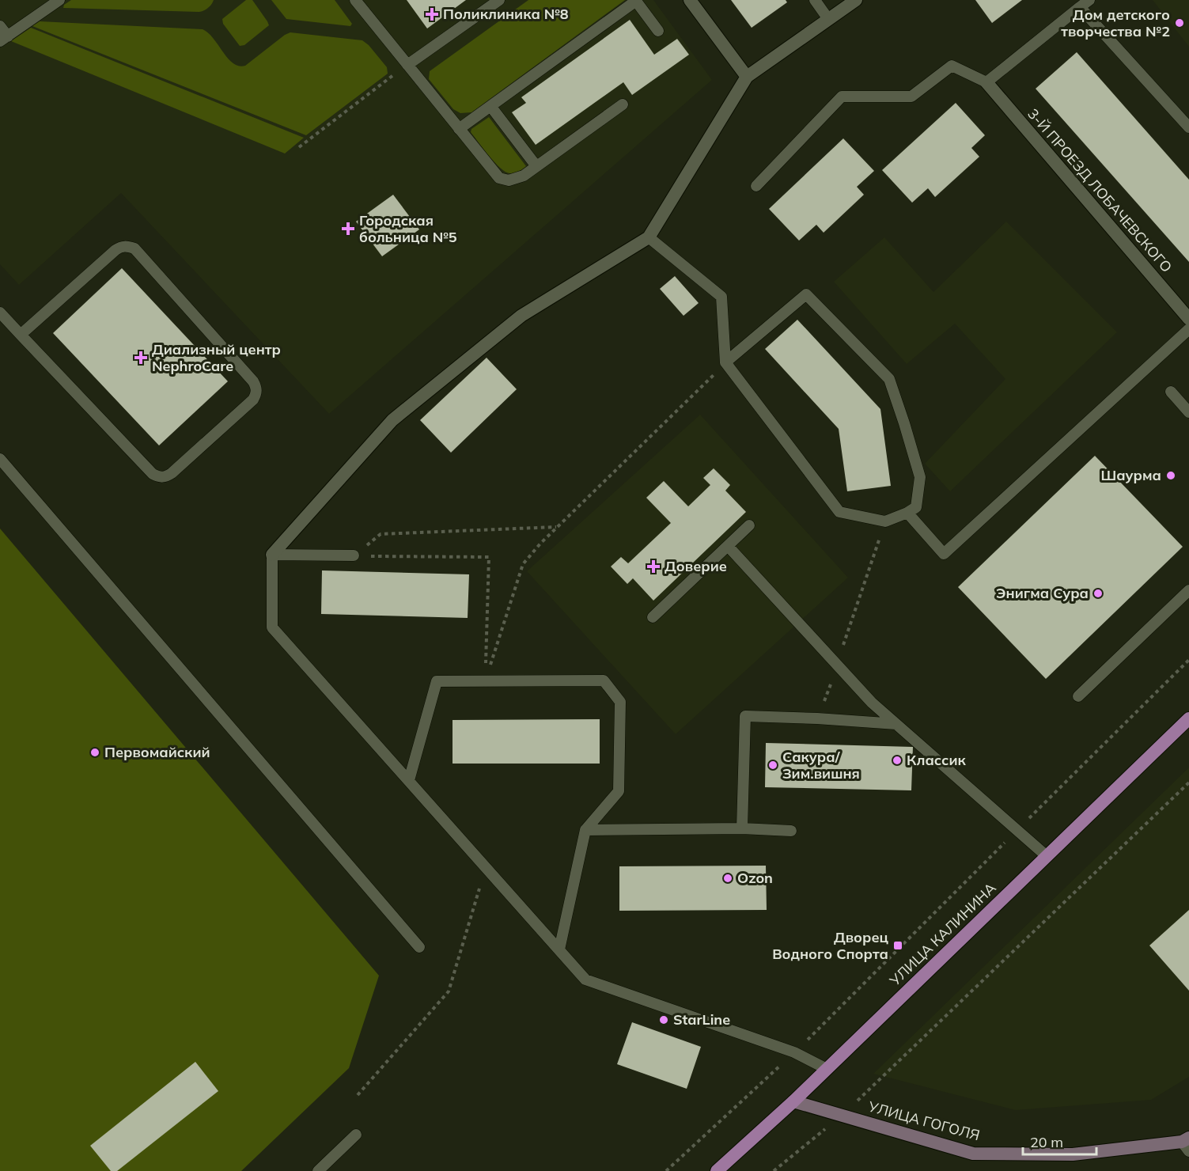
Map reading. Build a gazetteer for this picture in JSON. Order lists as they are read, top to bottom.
{
  "streets": {
    "main road": ["УЛИЦА КАЛИНИНА", "УЛИЦА ГОГОЛЯ"],
    "street": ["3-Й ПРОЕЗД ЛОБАЧЕВСКОГО"]
  },
  "crossings": [
    ["УЛИЦА КАЛИНИНА", "УЛИЦА ГОГОЛЯ"]
  ],
  "places": {
    "health": [
      "Поликлиника №8",
      "Городская больница №5",
      "Диализный центр NephroCare",
      "Доверие"
    ],
    "other": [
      "Дом детского творчества №2",
      "Шаурма",
      "Энигма Сура",
      "Первомайский",
      "Классик",
      "Сакура/ Зим.вишня",
      "Ozon",
      "StarLine"
    ],
    "transit": ["Дворец Водного Спорта"]
  },
  "scale_bar": "20 m"
}
